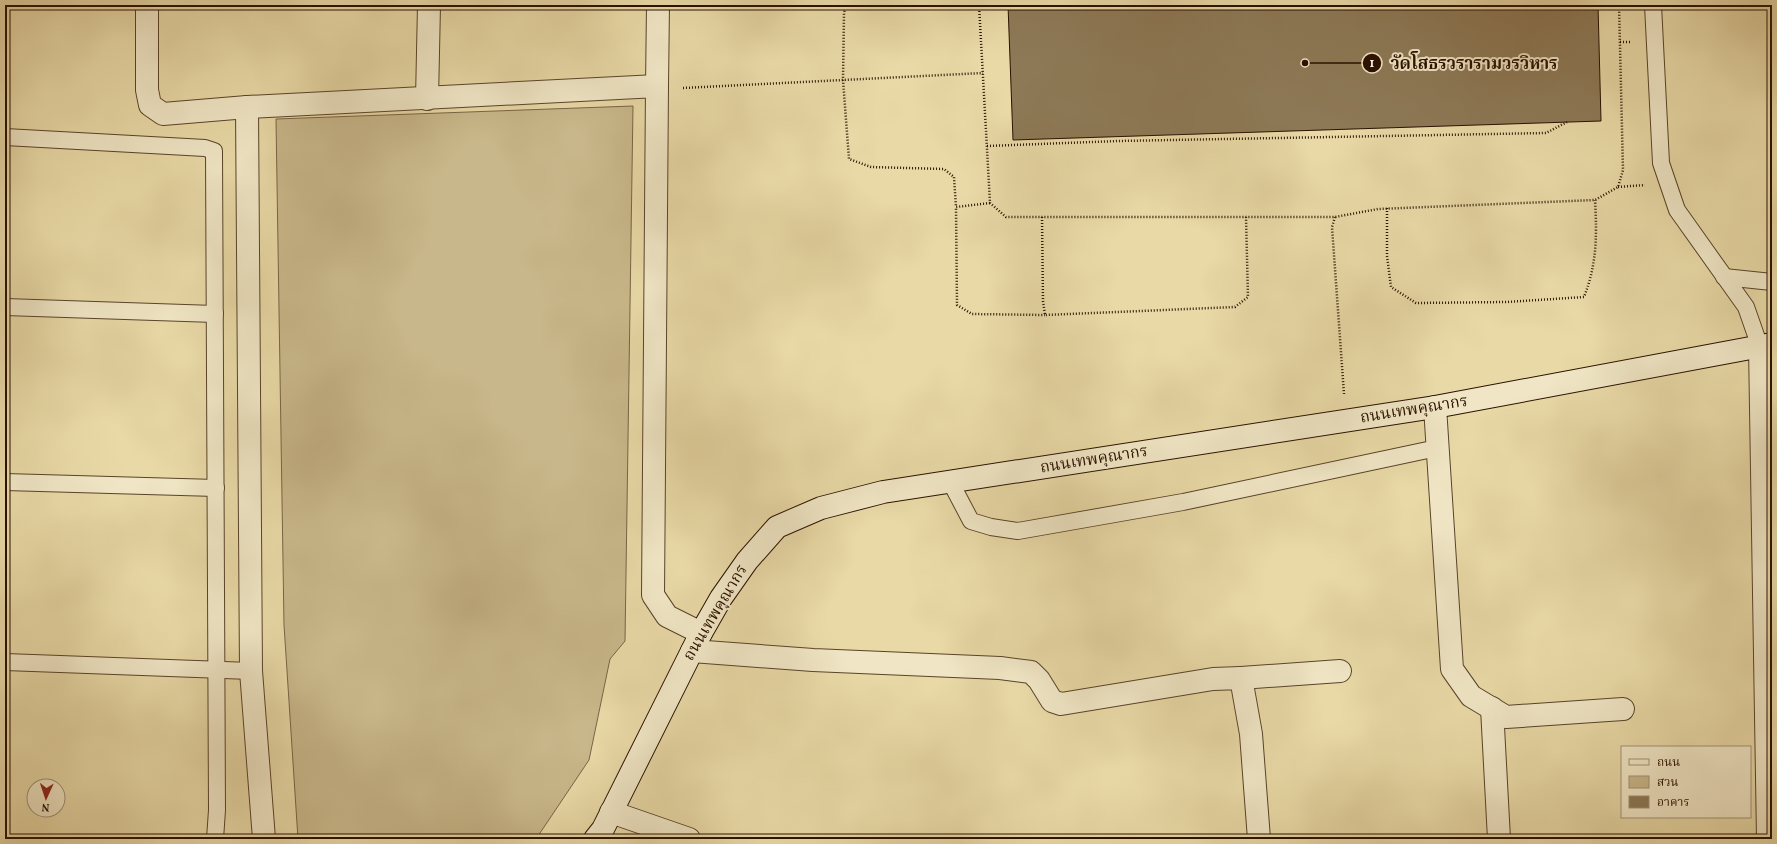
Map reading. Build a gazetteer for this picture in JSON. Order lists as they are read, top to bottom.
{
  "streets": {
    "street": ["ถนนเทพคุณากร"]
  },
  "places": ["วัดโสธรวรารามวรวิหาร"],
  "legend": ["ถนน", "สวน", "อาคาร"],
  "north": "bottom"
}
